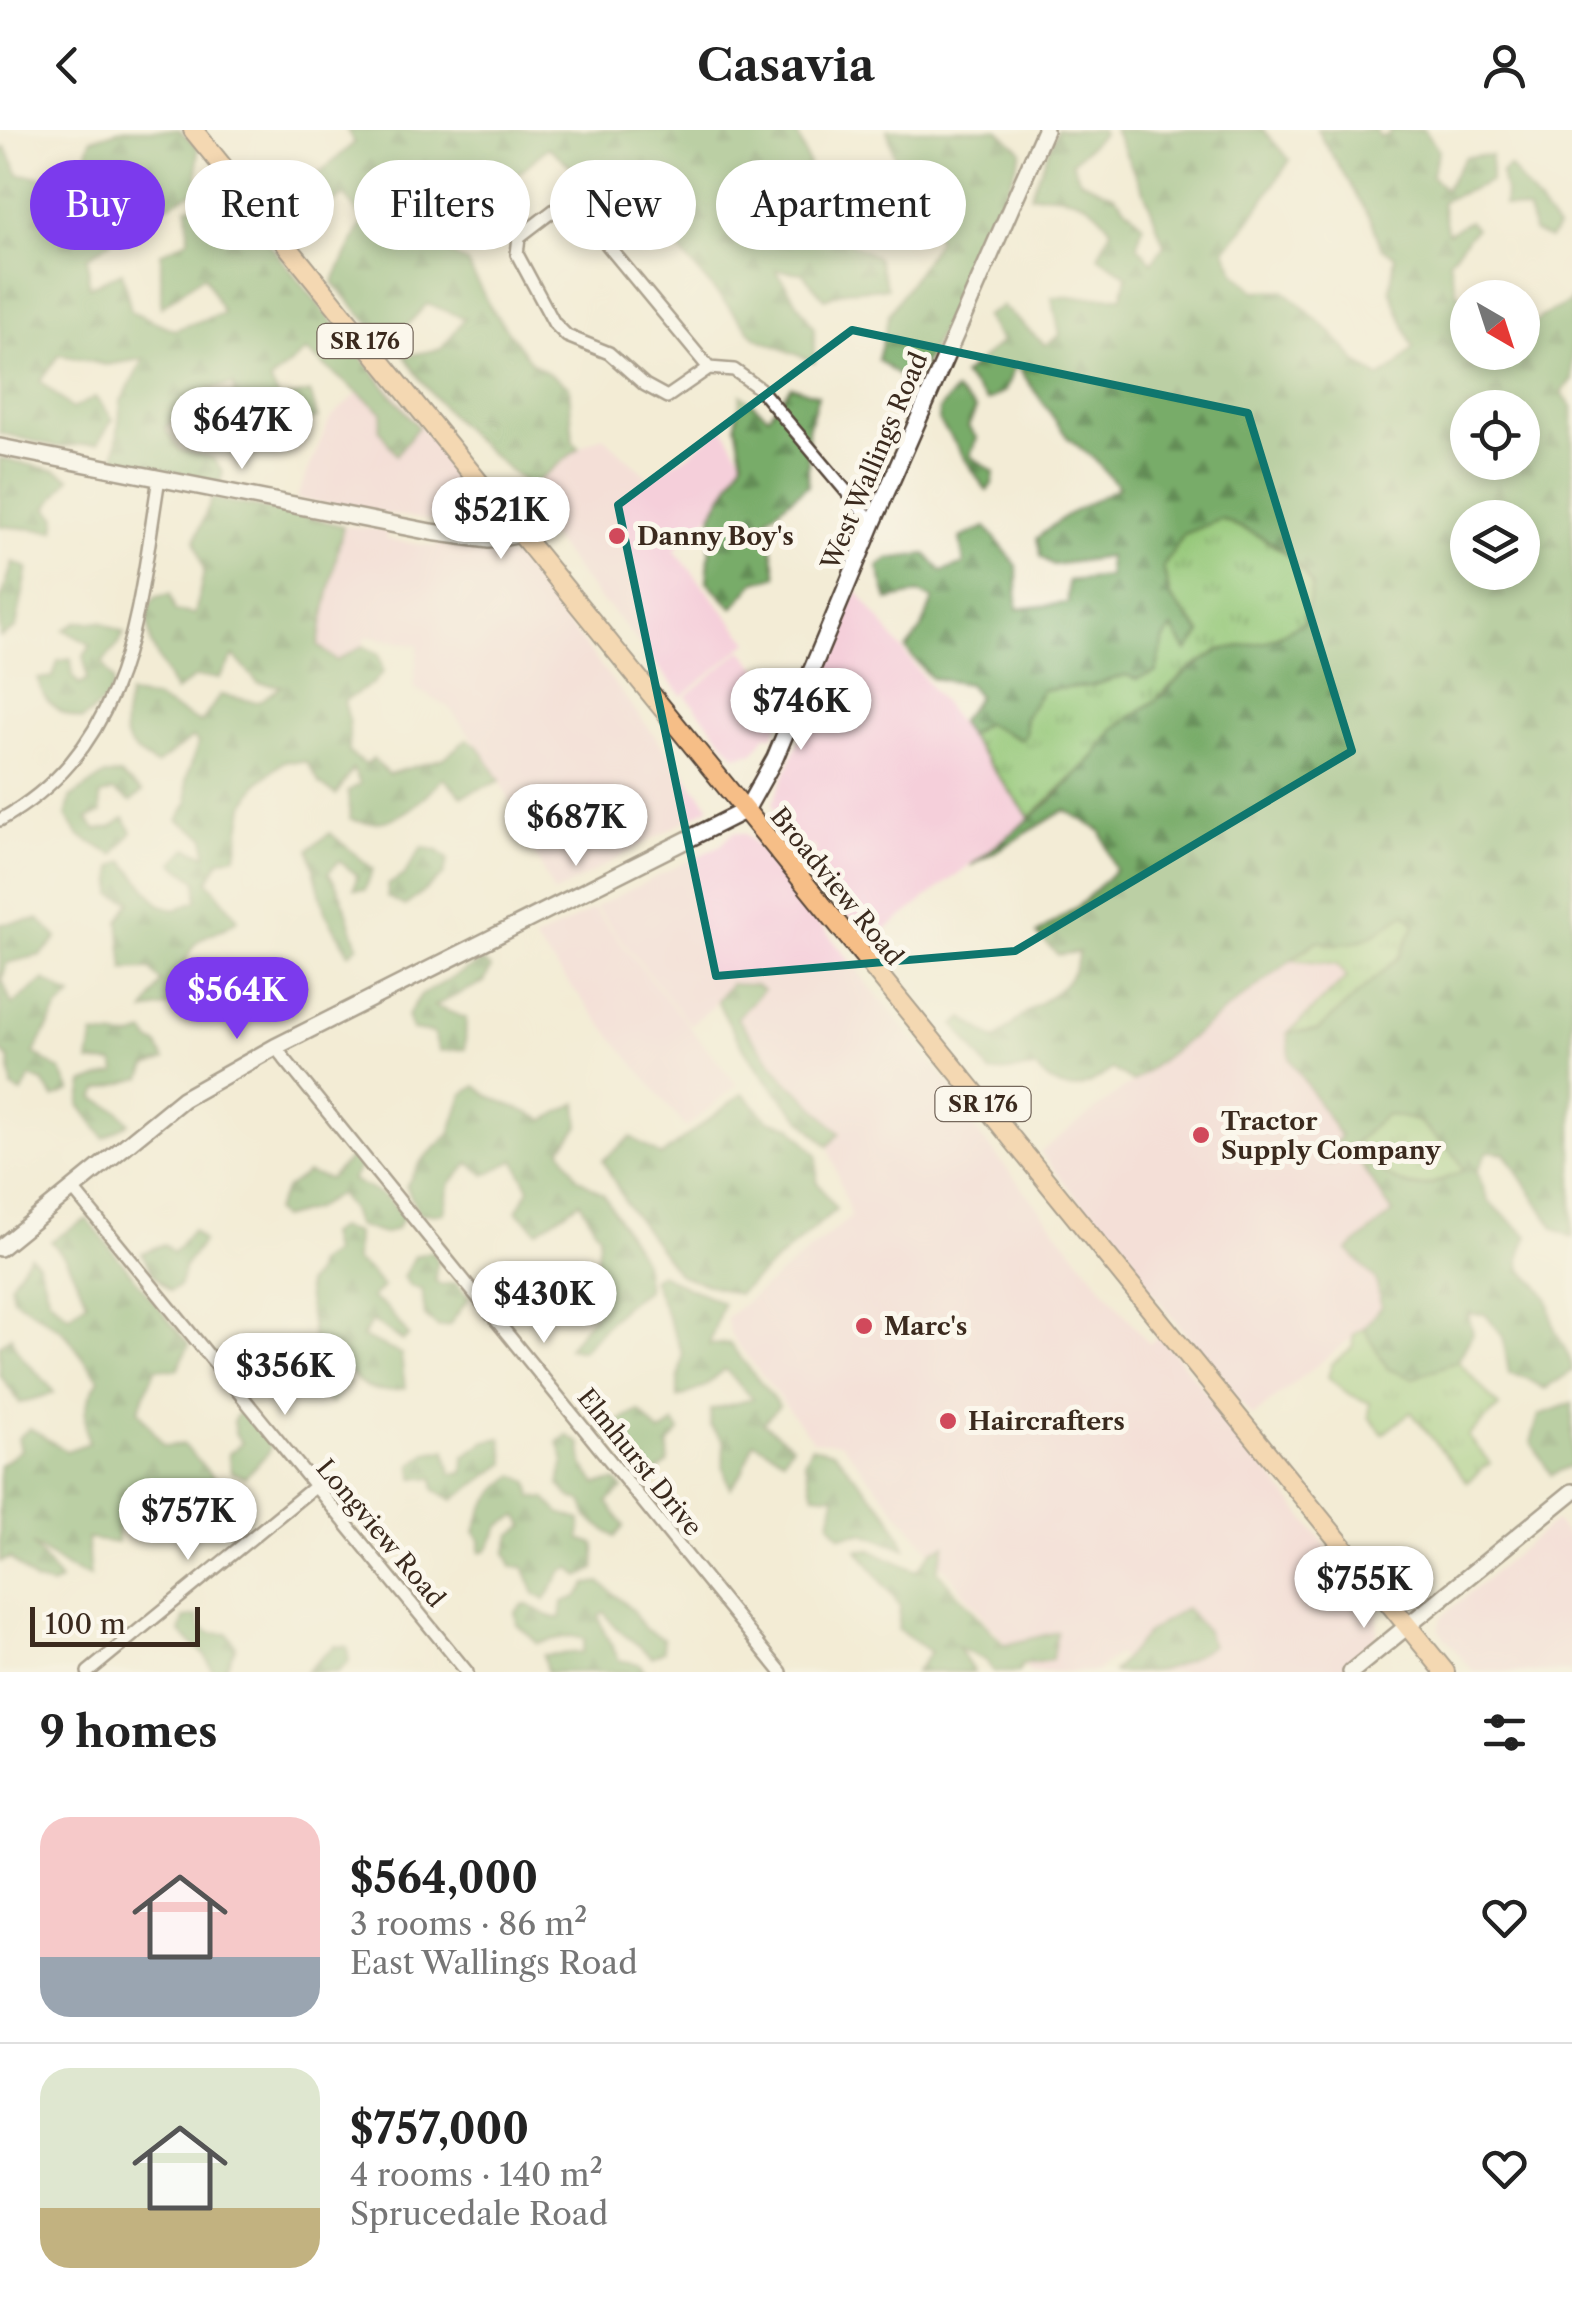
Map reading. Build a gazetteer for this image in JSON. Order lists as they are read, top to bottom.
{
  "streets": {
    "main road": ["SR 176", "Broadview Road"],
    "street": ["West Wallings Road", "Elmhurst Drive", "Longview Road"]
  },
  "crossings": [
    ["West Wallings Road", "Broadview Road"]
  ],
  "places": [
    "Danny Boy's",
    "Tractor Supply Company",
    "Marc's",
    "Haircrafters"
  ],
  "scale_bar": "100 m",
  "north": "bottom right",
  "page": {
    "header": "Casavia",
    "chip": [
      "Buy",
      "Rent",
      "Filters",
      "New",
      "Apartment"
    ],
    "price": [
      "$647K",
      "$521K",
      "$746K",
      "$687K",
      "$564K",
      "$430K",
      "$356K",
      "$757K",
      "$755K"
    ],
    "scale": "100 m",
    "heading": "9 homes",
    "list": [
      {
        "name": "$564,000",
        "note": "3 rooms · 86 m² · East Wallings Road"
      },
      {
        "name": "$757,000",
        "note": "4 rooms · 140 m² · Sprucedale Road"
      }
    ]
  }
}
